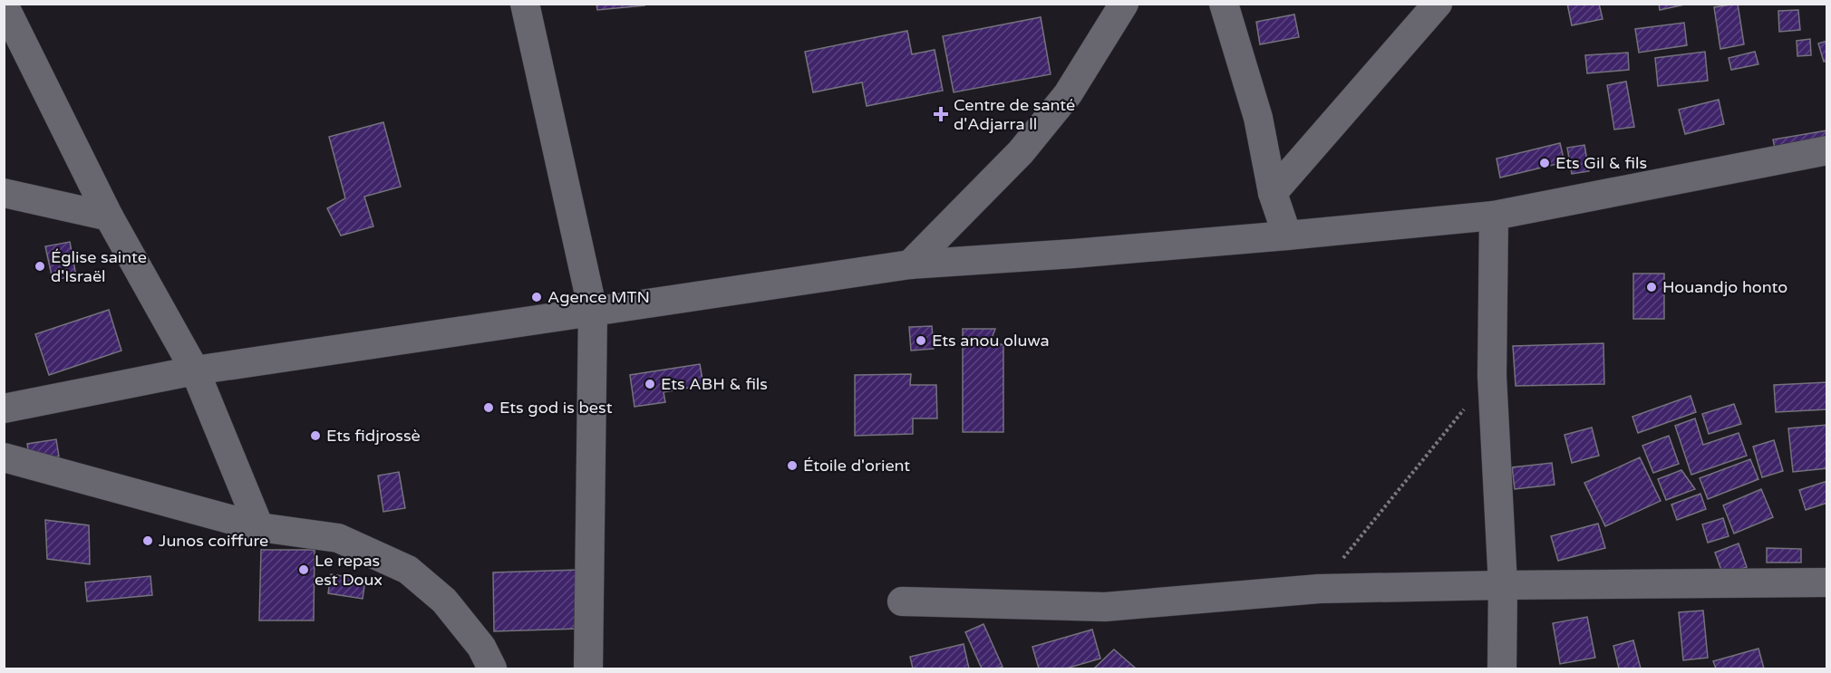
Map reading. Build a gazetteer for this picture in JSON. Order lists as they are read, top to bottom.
{
  "places": {
    "health": ["Centre de santé d'Adjarra ll"],
    "other": [
      "Ets Gil & fils",
      "Église sainte d'Israël",
      "Houandjo honto",
      "Agence MTN",
      "Ets anou oluwa",
      "Ets ABH & fils",
      "Ets god is best",
      "Ets fidjrossè",
      "Étoile d'orient",
      "Junos coiffure",
      "Le repas est Doux"
    ]
  }
}
